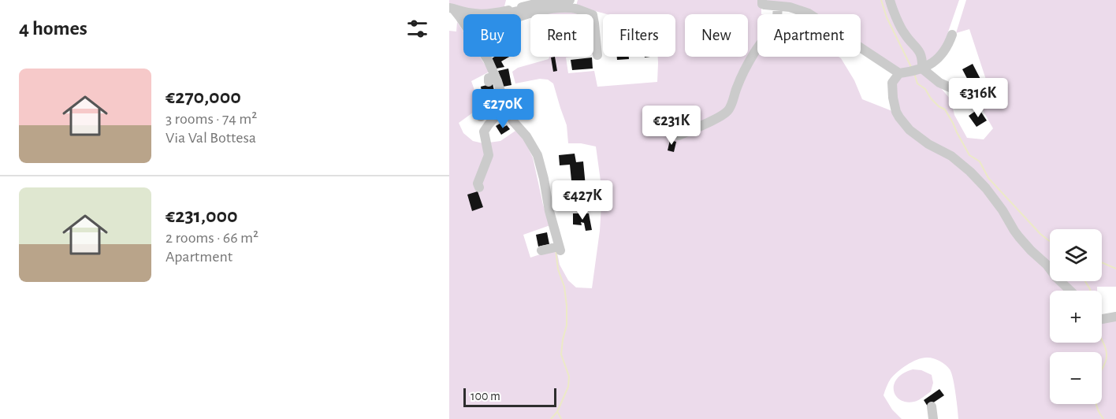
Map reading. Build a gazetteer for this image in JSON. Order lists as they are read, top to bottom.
{
  "scale_bar": "100 m",
  "page": {
    "heading": "4 homes",
    "chip": [
      "Buy",
      "Rent",
      "Filters",
      "New",
      "Apartment"
    ],
    "list": [
      {
        "name": "€270,000",
        "note": "3 rooms · 74 m² · Via Val Bottesa"
      },
      {
        "name": "€231,000",
        "note": "2 rooms · 66 m² · Apartment"
      }
    ],
    "price": [
      "€316K",
      "€270K",
      "€231K",
      "€427K"
    ],
    "map_buttons": ["+", "−"],
    "scale": "100 m"
  }
}
